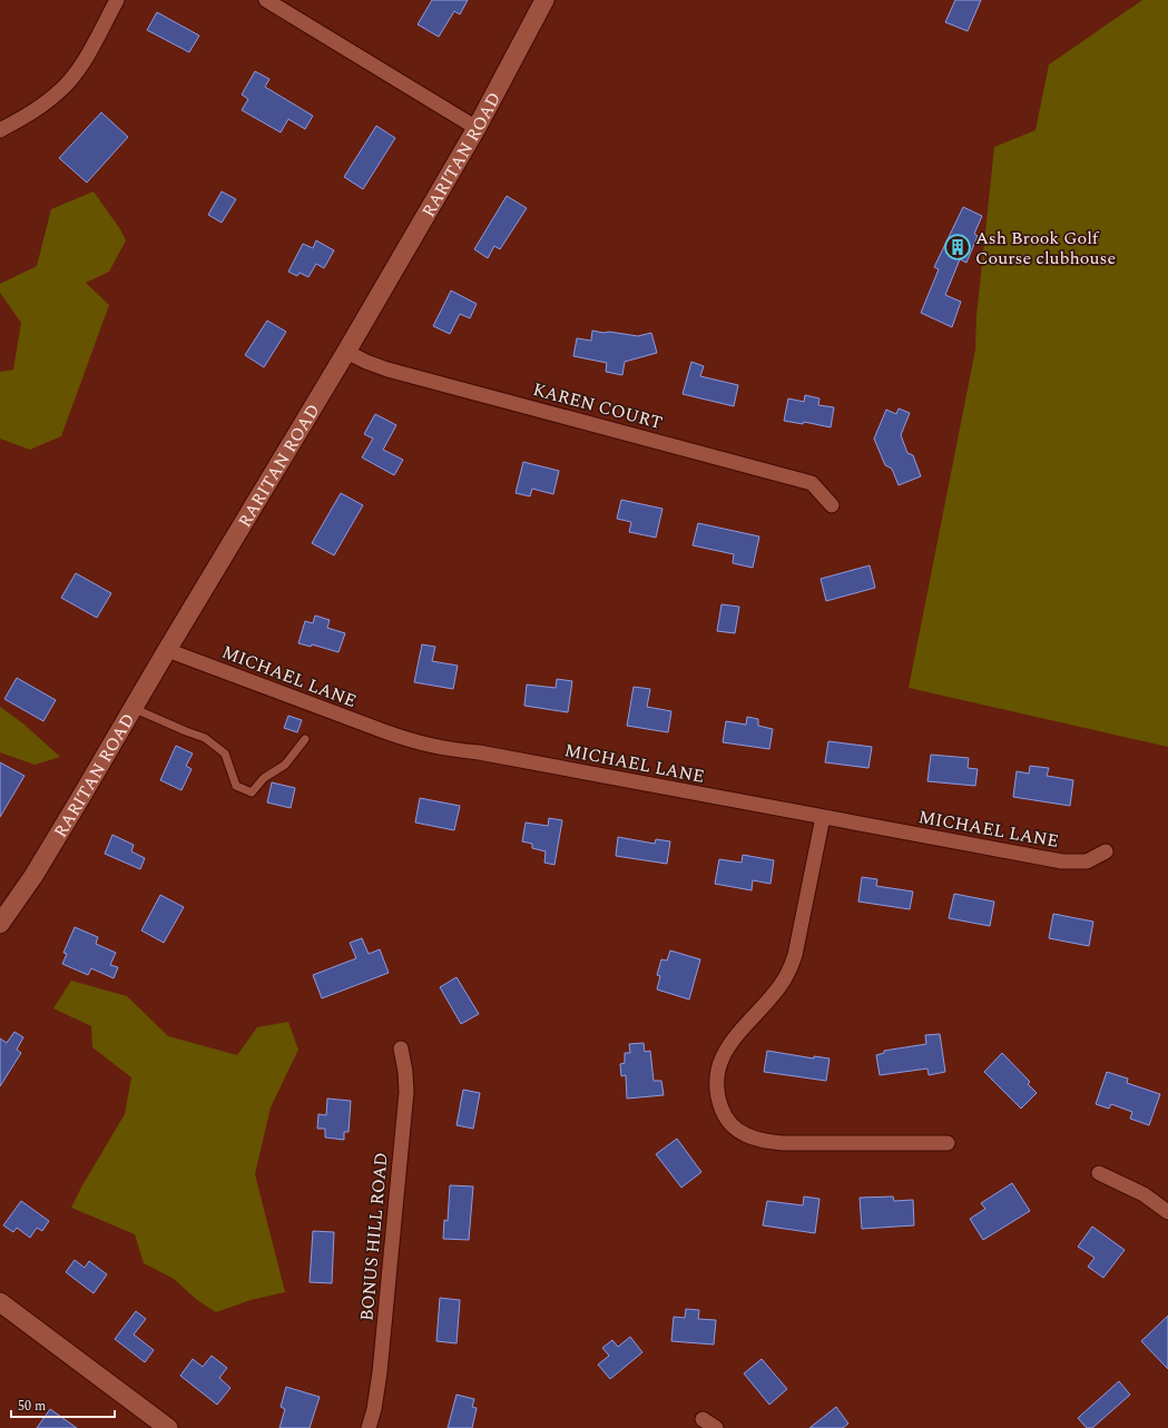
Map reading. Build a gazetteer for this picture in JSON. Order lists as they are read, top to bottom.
{
  "streets": {
    "street": [
      "RARITAN ROAD",
      "KAREN COURT",
      "MICHAEL LANE",
      "BONUS HILL ROAD"
    ]
  },
  "crossings": [
    ["RARITAN ROAD", "KAREN COURT"],
    ["RARITAN ROAD", "MICHAEL LANE"]
  ],
  "places": {
    "building": ["Ash Brook Golf Course clubhouse"]
  },
  "scale_bar": "50 m"
}
